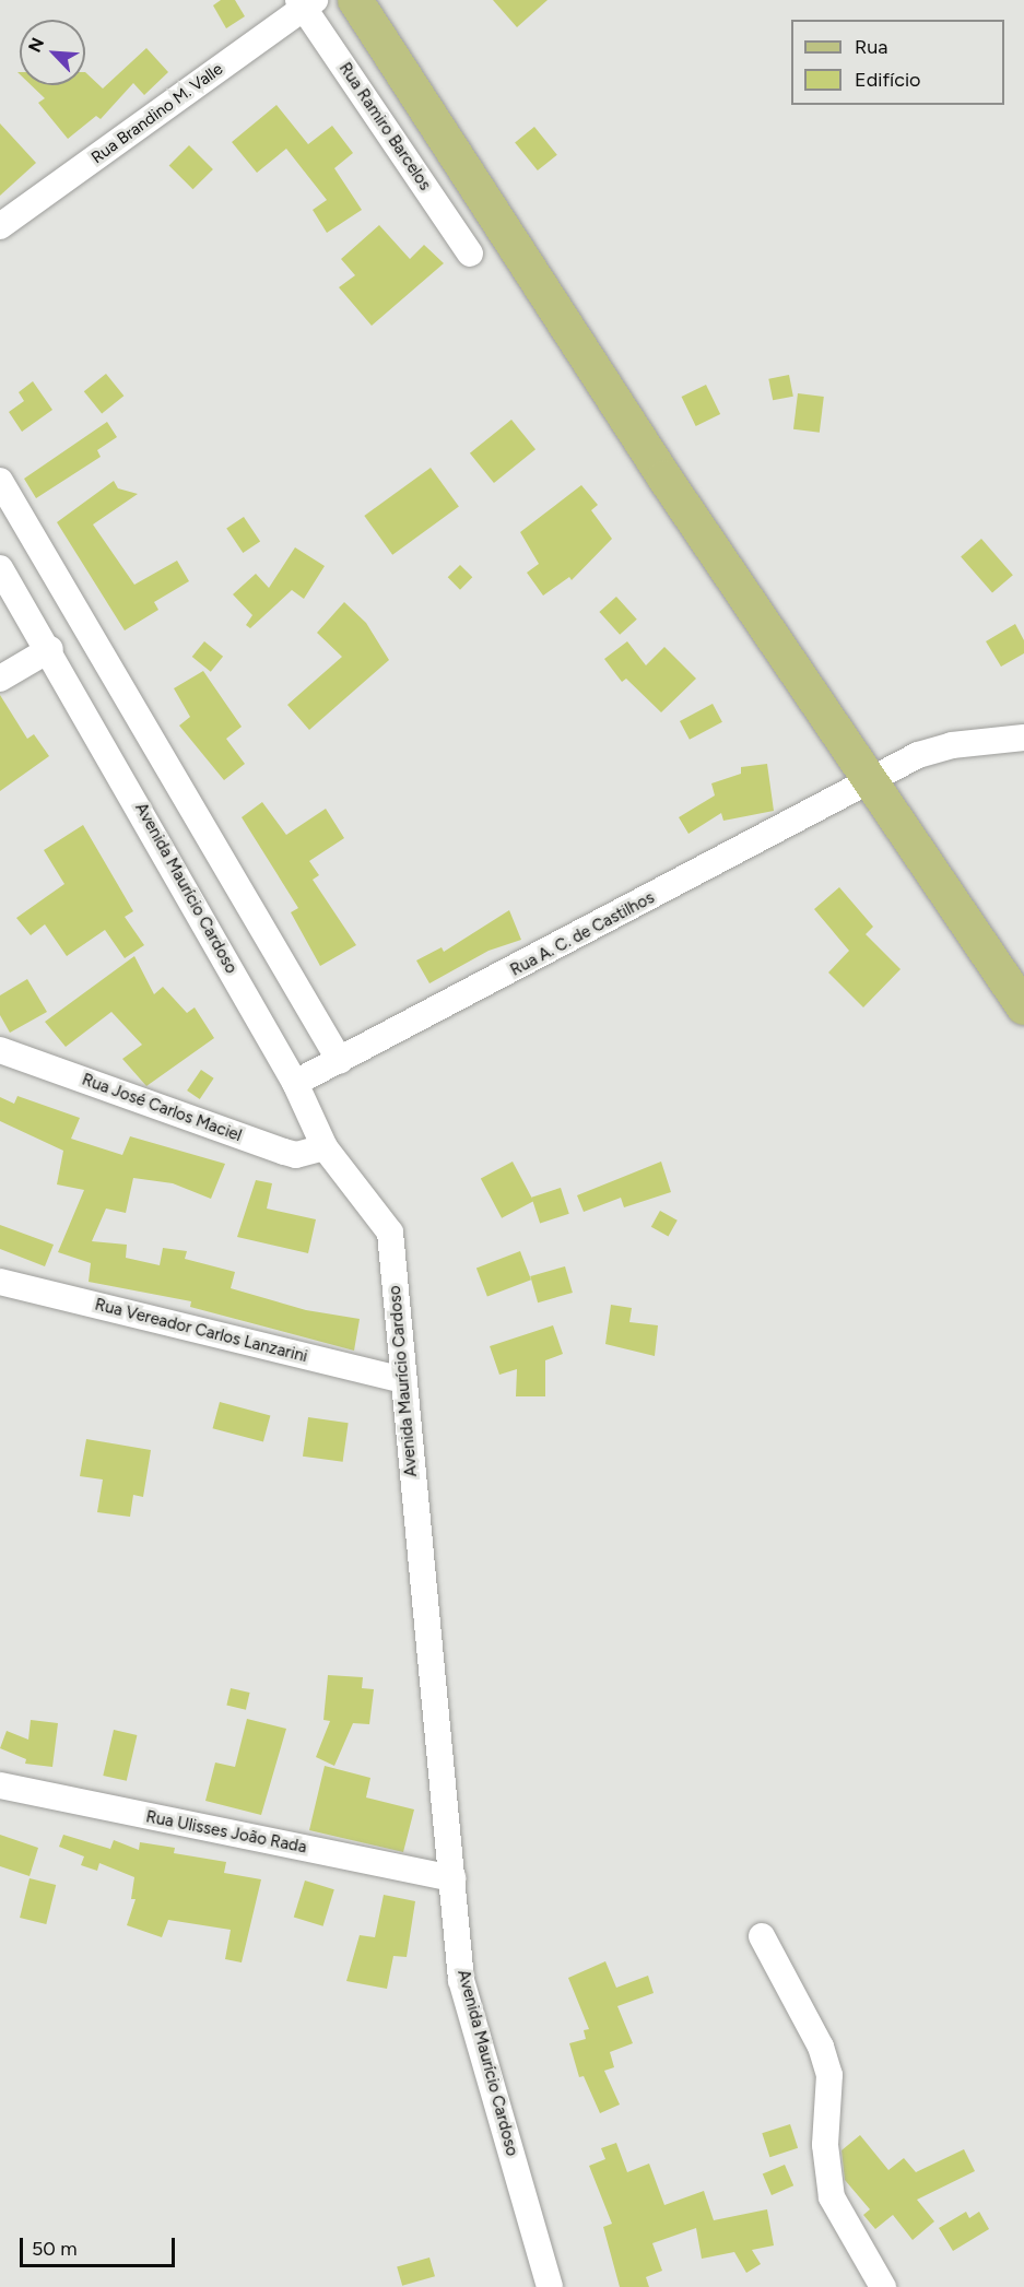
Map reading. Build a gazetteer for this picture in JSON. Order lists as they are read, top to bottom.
{
  "streets": {
    "street": [
      "Rua Brandino M. Valle",
      "Rua Ramiro Barcelos",
      "Avenida Maurício Cardoso",
      "Rua A. C. de Castilhos",
      "Rua José Carlos Maciel",
      "Rua Vereador Carlos Lanzarini",
      "Rua Ulisses João Rada"
    ]
  },
  "crossings": [
    ["Rua Brandino M. Valle", "Rua Ramiro Barcelos"],
    ["Avenida Maurício Cardoso", "Rua A. C. de Castilhos"],
    ["Avenida Maurício Cardoso", "Rua José Carlos Maciel"],
    ["Avenida Maurício Cardoso", "Rua Vereador Carlos Lanzarini"],
    ["Avenida Maurício Cardoso", "Rua Ulisses João Rada"]
  ],
  "legend": ["Rua", "Edifício"],
  "scale_bar": "50 m",
  "north": "top left"
}
